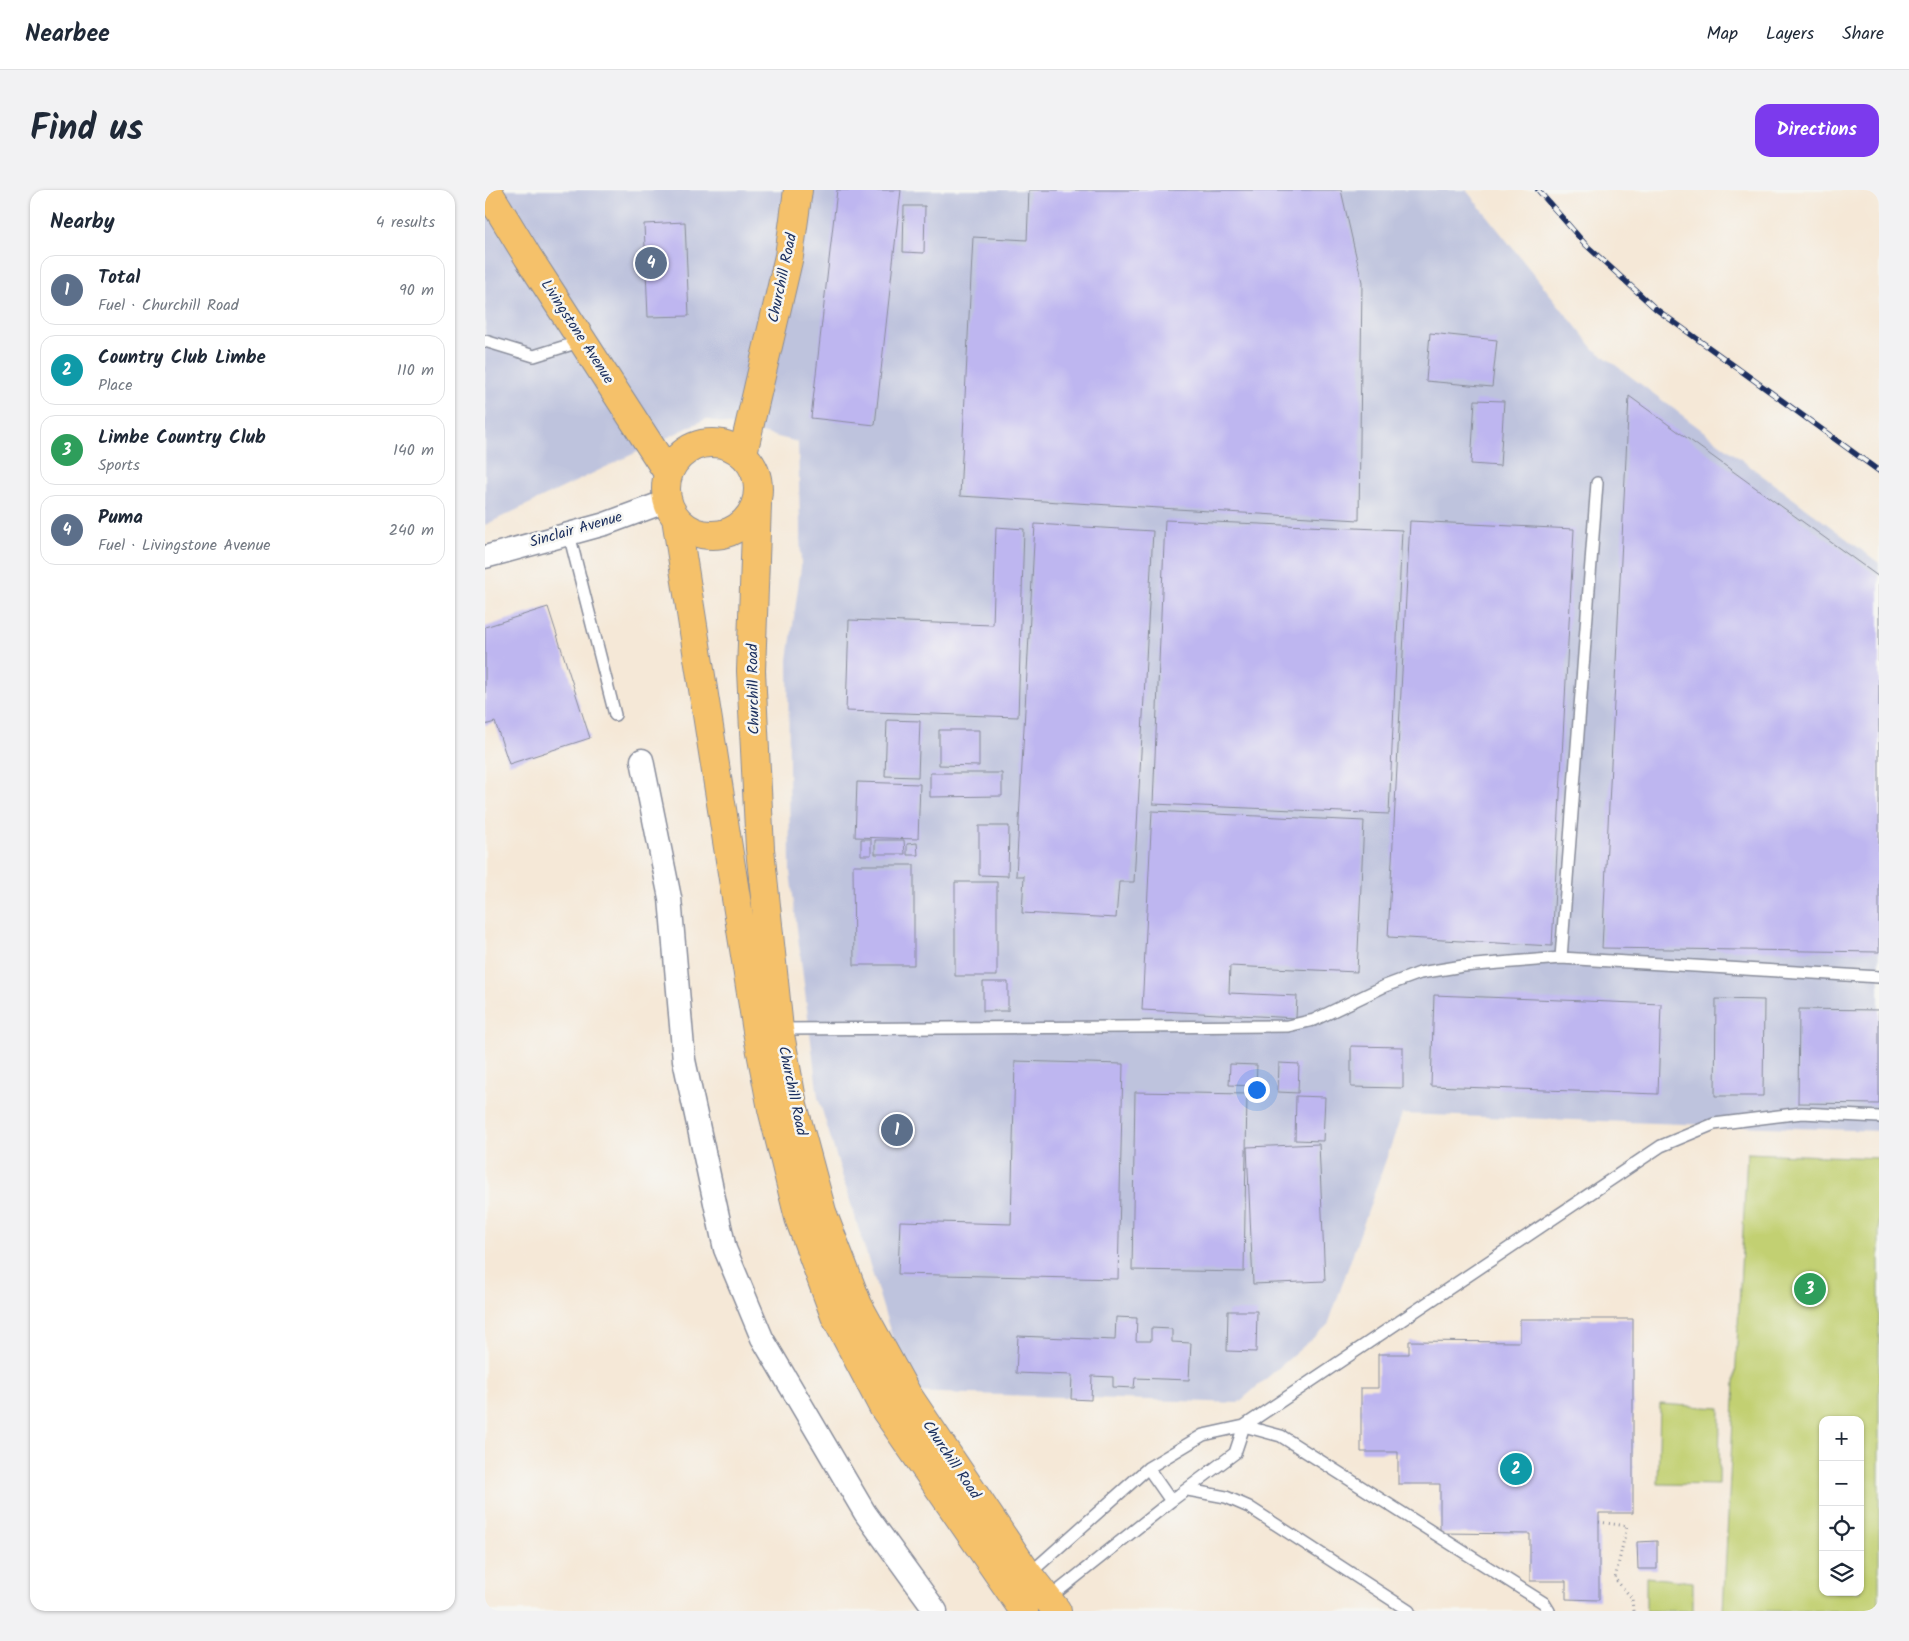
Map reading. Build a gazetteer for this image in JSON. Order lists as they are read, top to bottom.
{
  "streets": {
    "highway": ["Churchill Road", "Livingstone Avenue"],
    "street": ["Sinclair Avenue"]
  },
  "crossings": [
    ["Churchill Road", "Livingstone Avenue"],
    ["Churchill Road", "Sinclair Avenue"],
    ["Livingstone Avenue", "Sinclair Avenue"]
  ],
  "page": {
    "header": "Nearbee",
    "nav": ["Map", "Layers", "Share"],
    "title": "Find us",
    "buttons": "Directions",
    "heading": ["Nearby", "4 results"],
    "pins": [
      "4",
      "1",
      "3",
      "2"
    ],
    "list": [
      {
        "mark": "1",
        "name": "Total",
        "note": "Fuel · Churchill Road",
        "value": "90 m"
      },
      {
        "mark": "2",
        "name": "Country Club Limbe",
        "note": "Place",
        "value": "110 m"
      },
      {
        "mark": "3",
        "name": "Limbe Country Club",
        "note": "Sports",
        "value": "140 m"
      },
      {
        "mark": "4",
        "name": "Puma",
        "note": "Fuel · Livingstone Avenue",
        "value": "240 m"
      }
    ],
    "map_buttons": ["+", "−"]
  }
}
